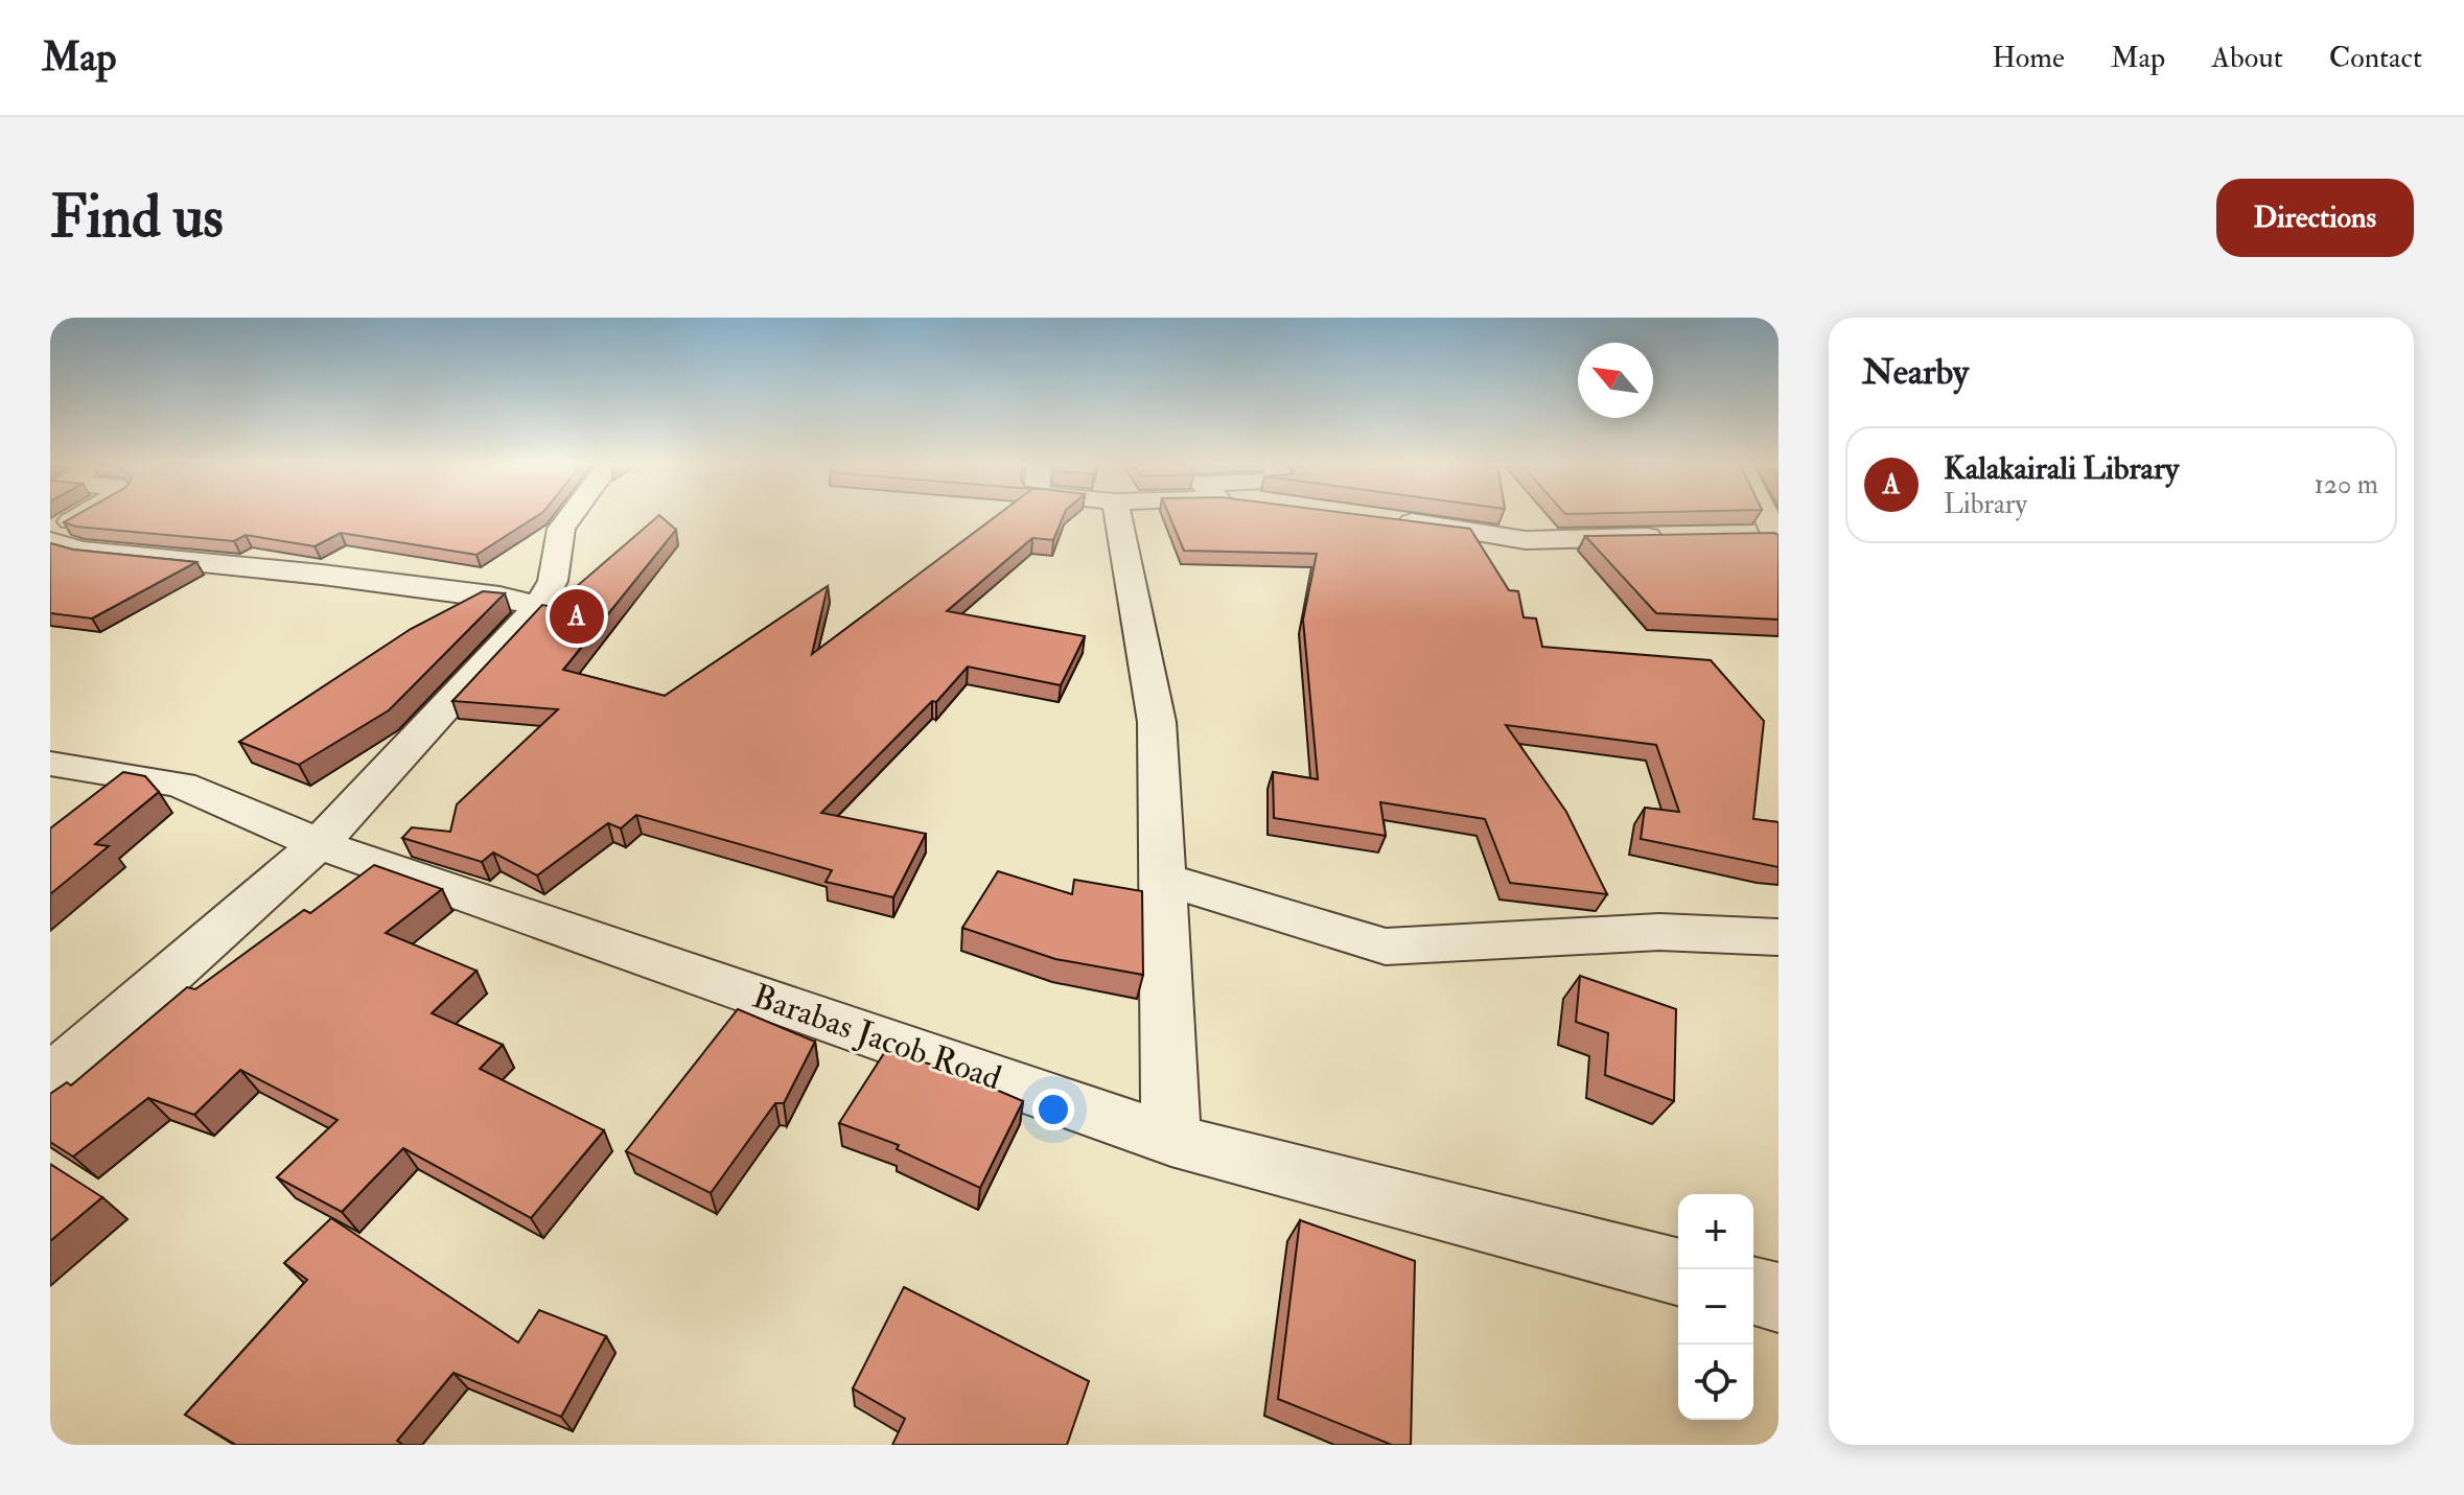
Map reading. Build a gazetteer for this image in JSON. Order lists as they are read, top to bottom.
{
  "streets": {
    "street": ["Barabas Jacob Road"]
  },
  "north": "top left",
  "page": {
    "header": "Map",
    "nav": [
      "Home",
      "Map",
      "About",
      "Contact"
    ],
    "buttons": "Directions",
    "title": "Find us",
    "heading": "Nearby",
    "list": [
      {
        "mark": "A",
        "name": "Kalakairali Library",
        "note": "Library",
        "value": "120 m"
      }
    ],
    "pins": "A",
    "map_buttons": ["+", "−"]
  }
}
